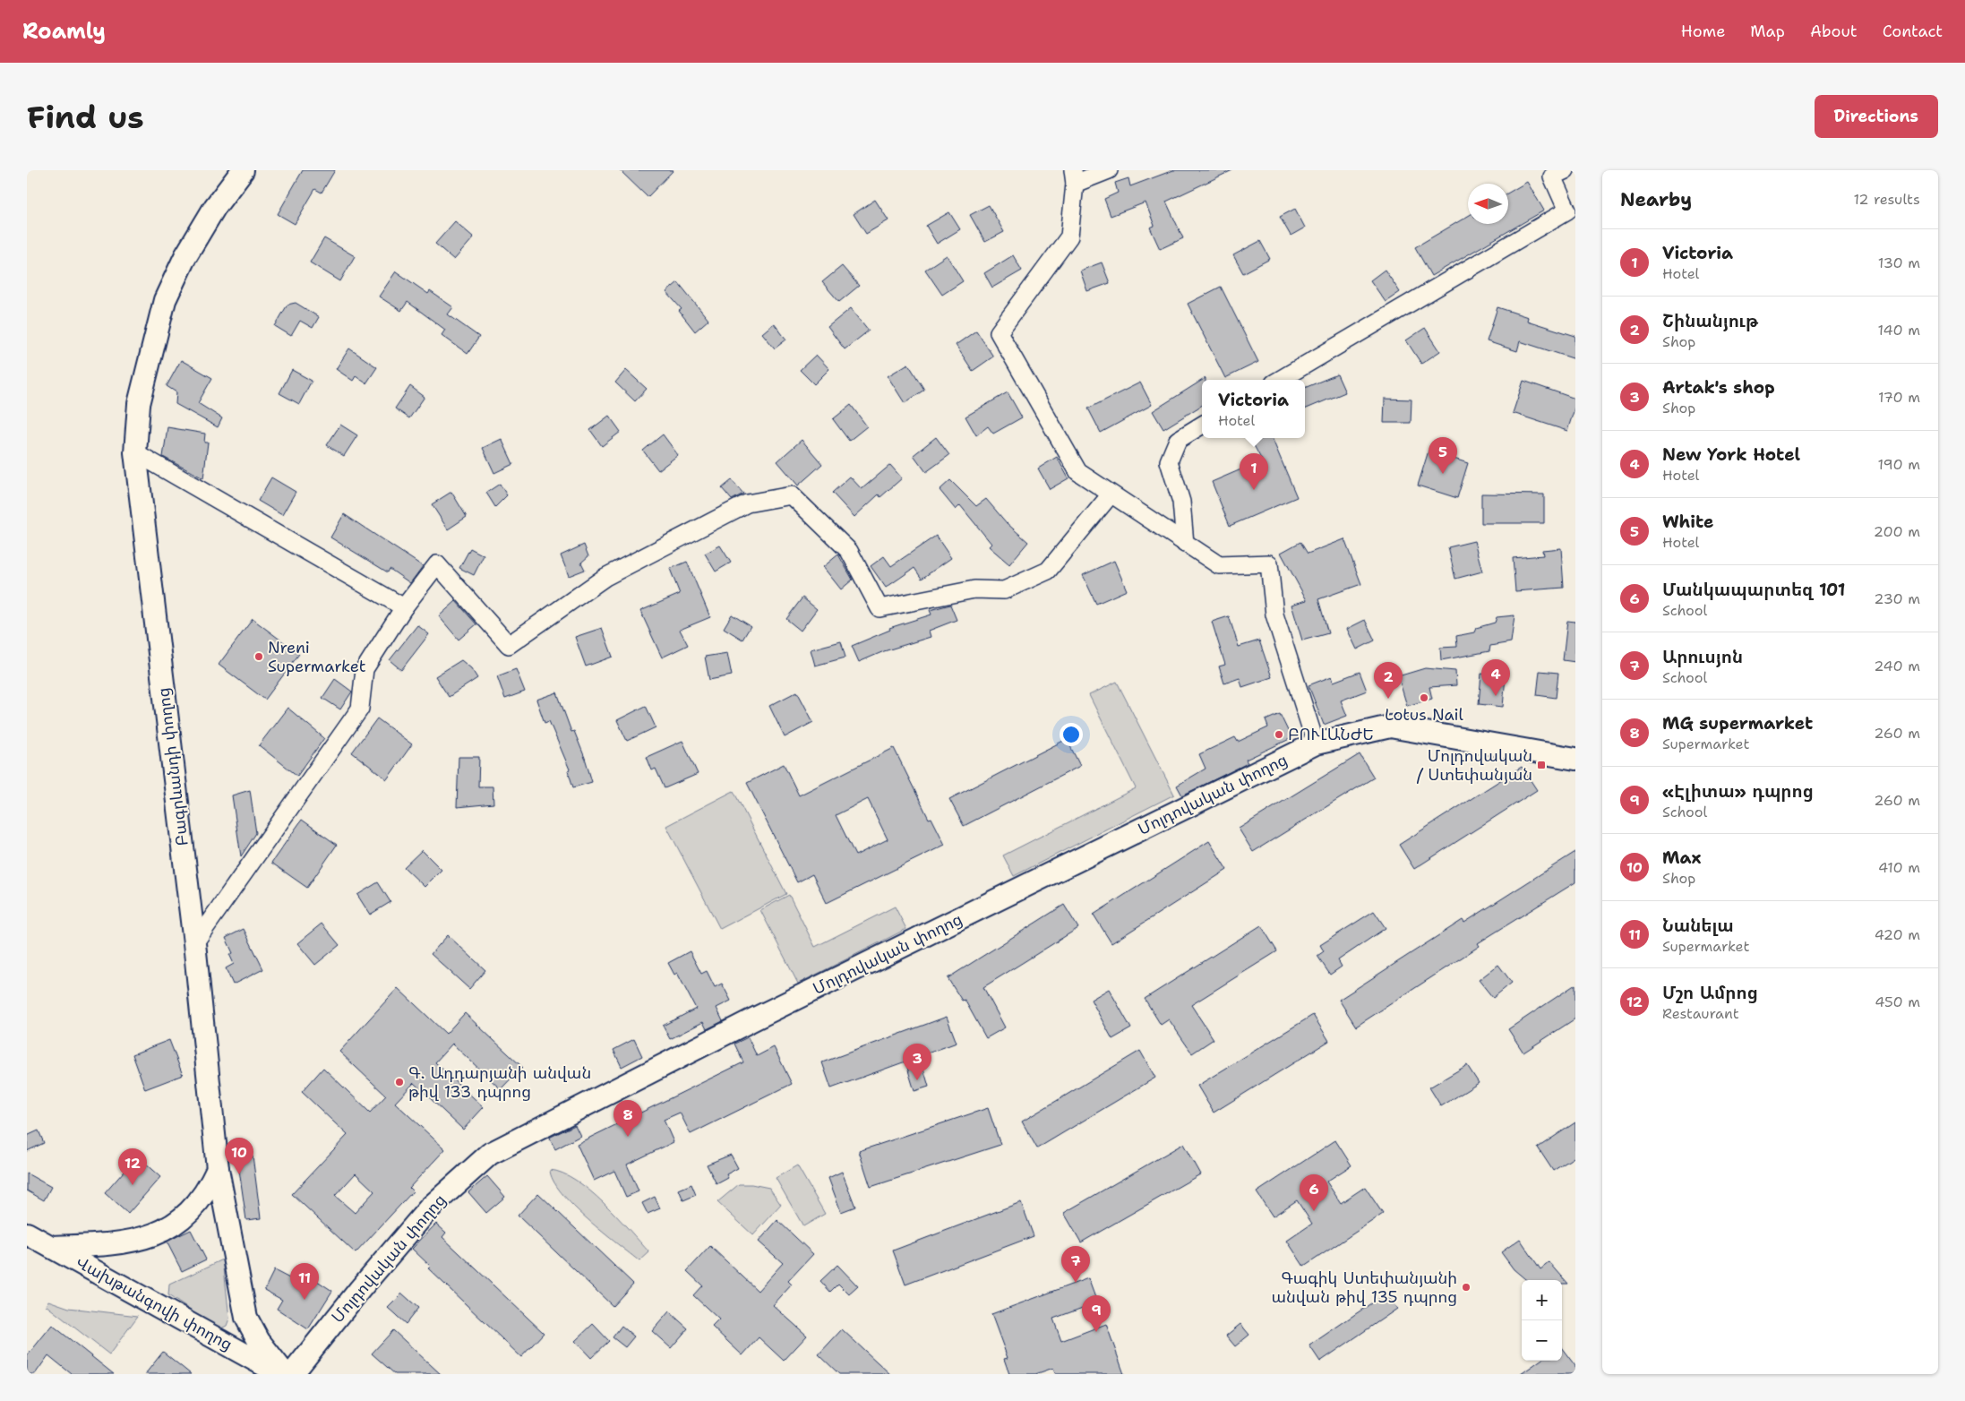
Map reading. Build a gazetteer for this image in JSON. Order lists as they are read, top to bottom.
{
  "streets": {
    "street": ["Բագրևանդի փողոց", "Մոլդովական փողոց", "Վախթանգովի փողոց"]
  },
  "places": {
    "other": [
      "Nreni Supermarket",
      "Lotus Nail",
      "ԲՈՒԼԱՆԺԵ",
      "Գ. Ադդարյանի անվան թիվ 133 դպրոց",
      "Գագիկ Ստեփանյանի անվան թիվ 135 դպրոց"
    ],
    "transit": ["Մոլդովական / Ստեփանյան"]
  },
  "north": "left",
  "page": {
    "header": "Roamly",
    "nav": [
      "Home",
      "Map",
      "About",
      "Contact"
    ],
    "buttons": "Directions",
    "title": "Find us",
    "heading": ["Nearby", "12 results"],
    "list": [
      {
        "mark": "1",
        "name": "Victoria",
        "note": "Hotel",
        "value": "130 m"
      },
      {
        "mark": "2",
        "name": "Շինանյութ",
        "note": "Shop",
        "value": "140 m"
      },
      {
        "mark": "3",
        "name": "Artak's shop",
        "note": "Shop",
        "value": "170 m"
      },
      {
        "mark": "4",
        "name": "New York Hotel",
        "note": "Hotel",
        "value": "190 m"
      },
      {
        "mark": "5",
        "name": "White",
        "note": "Hotel",
        "value": "200 m"
      },
      {
        "mark": "6",
        "name": "Մանկապարտեզ 101",
        "note": "School",
        "value": "230 m"
      },
      {
        "mark": "7",
        "name": "Արուսյոն",
        "note": "School",
        "value": "240 m"
      },
      {
        "mark": "8",
        "name": "MG supermarket",
        "note": "Supermarket",
        "value": "260 m"
      },
      {
        "mark": "9",
        "name": "«Էլիտա» դպրոց",
        "note": "School",
        "value": "260 m"
      },
      {
        "mark": "10",
        "name": "Max",
        "note": "Shop",
        "value": "410 m"
      },
      {
        "mark": "11",
        "name": "Նանելա",
        "note": "Supermarket",
        "value": "420 m"
      },
      {
        "mark": "12",
        "name": "Մշո Ամրոց",
        "note": "Restaurant",
        "value": "450 m"
      }
    ],
    "popup": ["Victoria", "Hotel"],
    "pins": [
      "5",
      "1",
      "4",
      "2",
      "3",
      "8",
      "10",
      "12",
      "6",
      "7",
      "11",
      "9"
    ],
    "map_buttons": ["+", "−"]
  }
}
